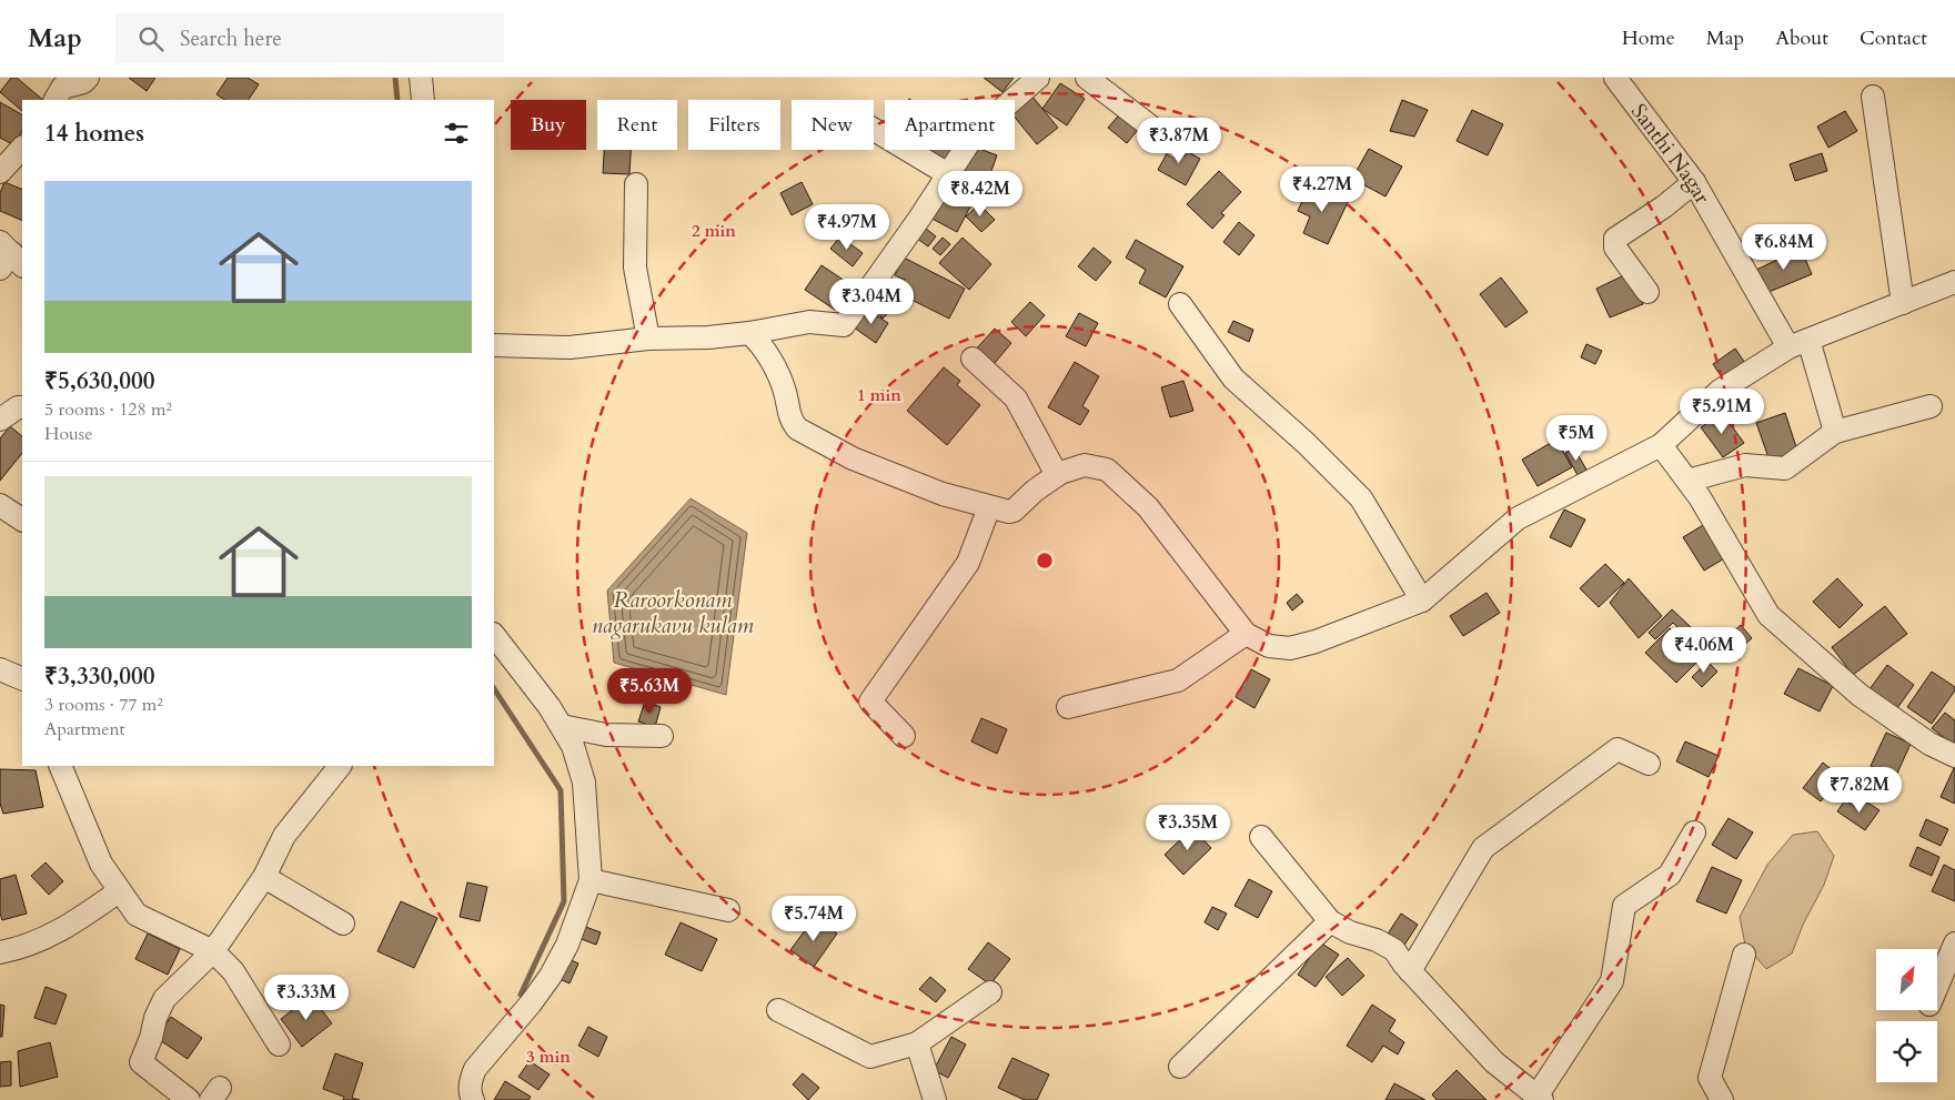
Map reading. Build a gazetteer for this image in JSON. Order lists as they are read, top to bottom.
{
  "streets": {
    "street": ["Santhi Nagar"]
  },
  "water": ["Raroorkonam nagarukavu kulam"],
  "north": "top right",
  "page": {
    "header": "Map",
    "search": "Search here",
    "nav": [
      "Home",
      "Map",
      "About",
      "Contact"
    ],
    "chip": [
      "Buy",
      "Rent",
      "Filters",
      "New",
      "Apartment"
    ],
    "heading": "14 homes",
    "price": [
      "₹3.87M",
      "₹4.27M",
      "₹8.42M",
      "₹4.97M",
      "₹6.84M",
      "₹3.04M",
      "₹5.91M",
      "₹5M",
      "₹4.06M",
      "₹5.63M",
      "₹7.82M",
      "₹3.35M",
      "₹5.74M",
      "₹3.33M"
    ],
    "list": [
      {
        "name": "₹5,630,000",
        "note": "5 rooms · 128 m² · House"
      },
      {
        "name": "₹3,330,000",
        "note": "3 rooms · 77 m² · Apartment"
      }
    ]
  },
  "rings": ["2 min", "1 min", "3 min"]
}
